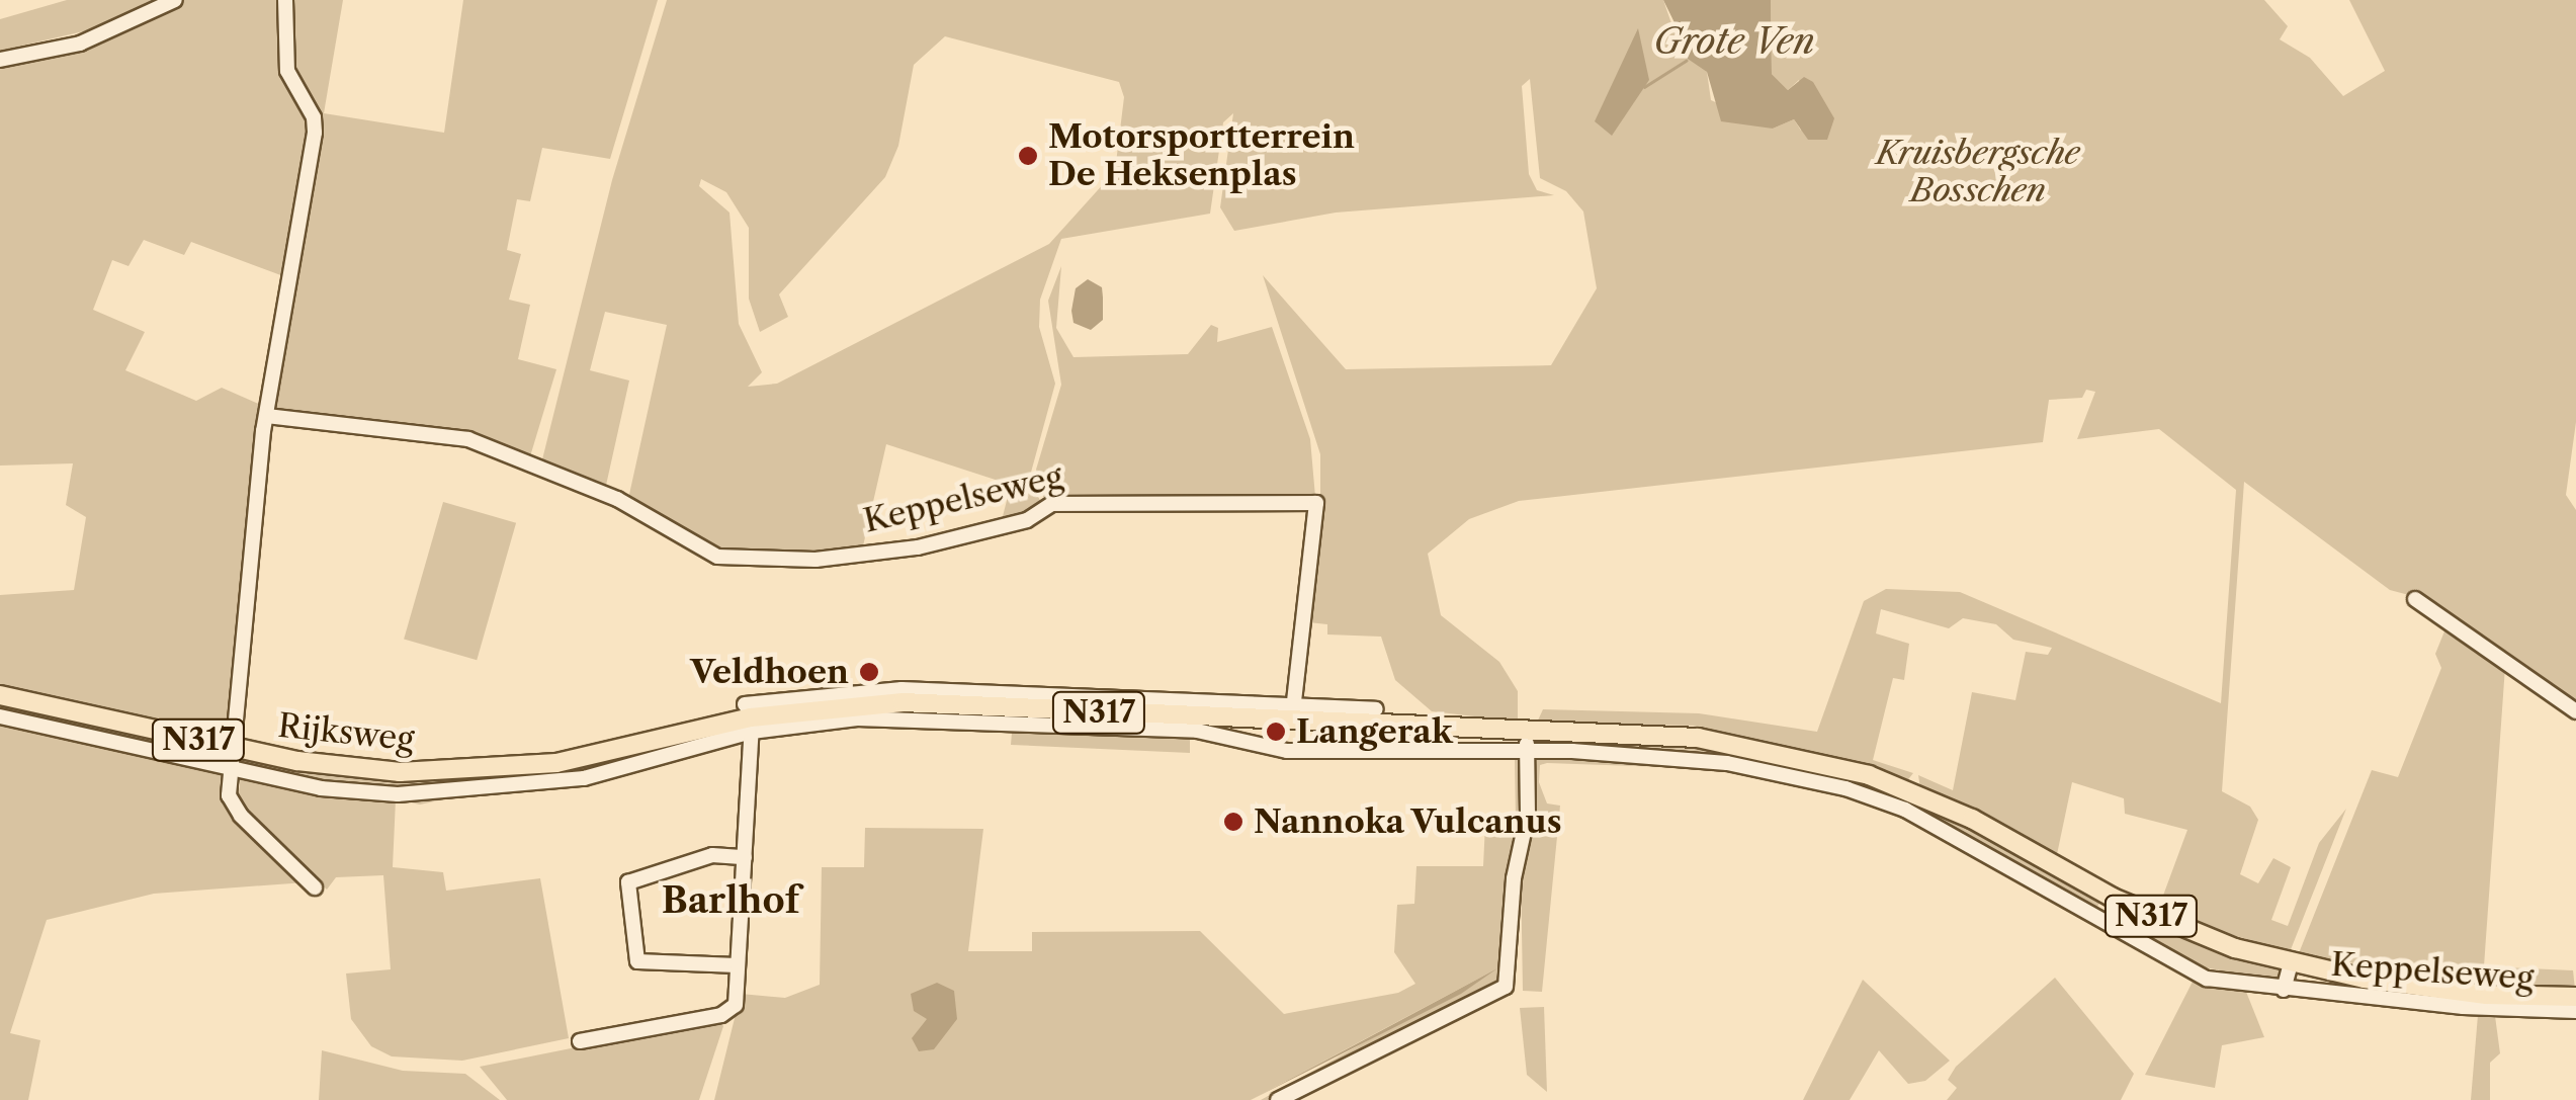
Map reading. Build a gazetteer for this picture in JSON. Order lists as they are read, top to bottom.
{
  "streets": {
    "main road": ["Keppelseweg", "N317", "Rijksweg"]
  },
  "crossings": [
    ["Keppelseweg", "Rijksweg"]
  ],
  "districts": ["Barlhof"],
  "water": ["Grote Ven"],
  "parks": ["Kruisbergsche Bosschen"],
  "places": [
    "Motorsportterrein De Heksenplas",
    "Veldhoen",
    "Langerak",
    "Nannoka Vulcanus"
  ]
}
